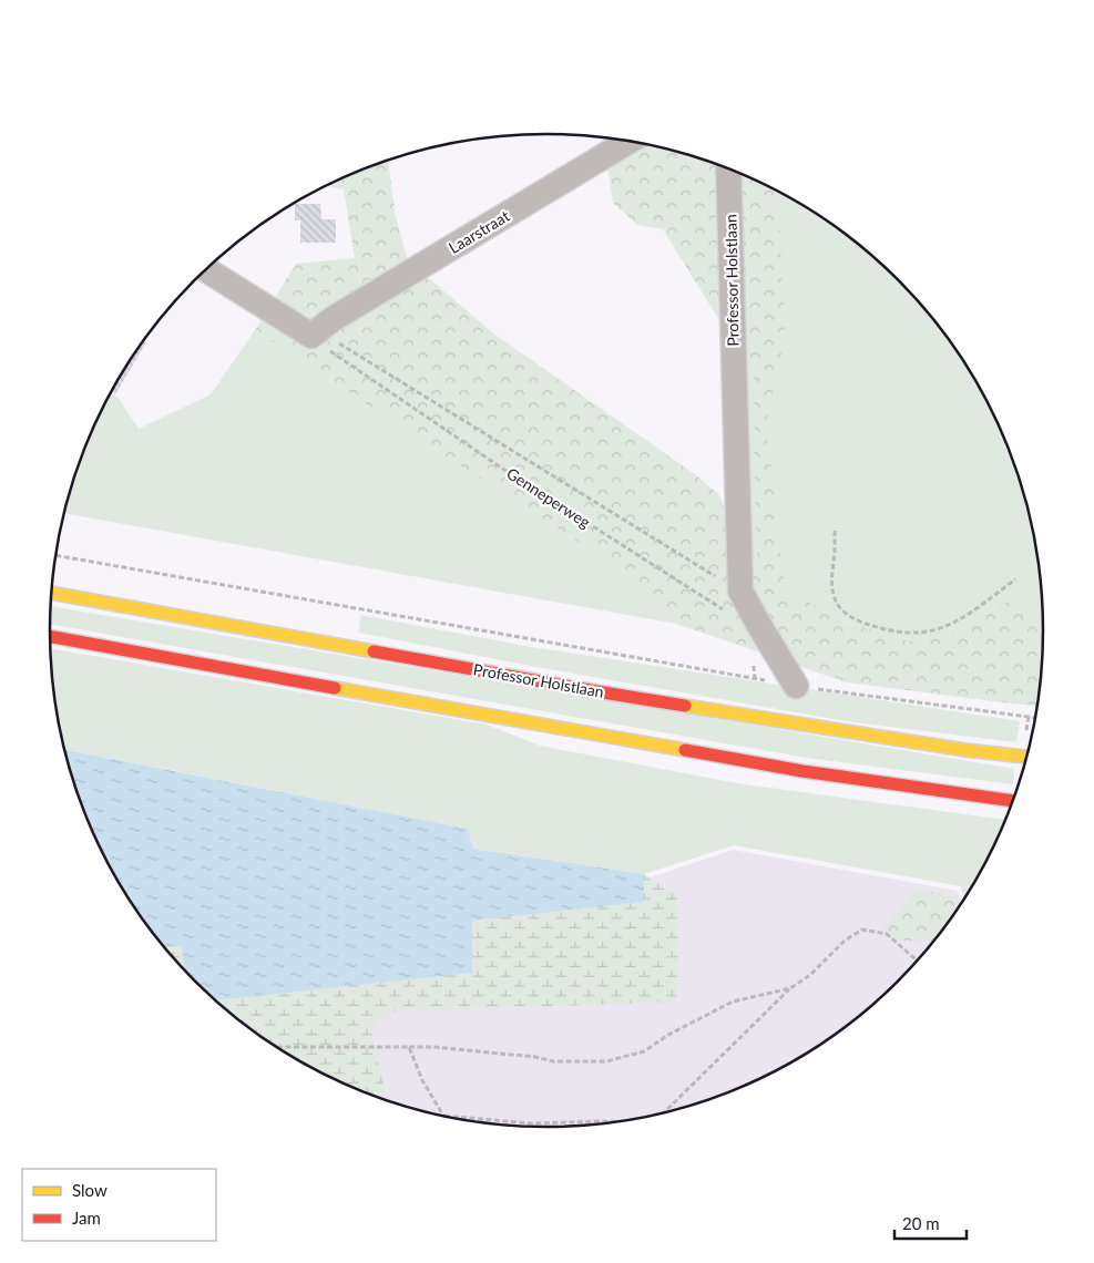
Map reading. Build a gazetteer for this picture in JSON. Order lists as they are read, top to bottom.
{
  "streets": {
    "main road": ["Professor Holstlaan"],
    "street": ["Laarstraat"],
    "path": ["Genneperweg"]
  },
  "crossings": [
    ["Laarstraat", "Genneperweg"]
  ],
  "legend": ["Slow", "Jam"],
  "scale_bar": "20 m"
}
